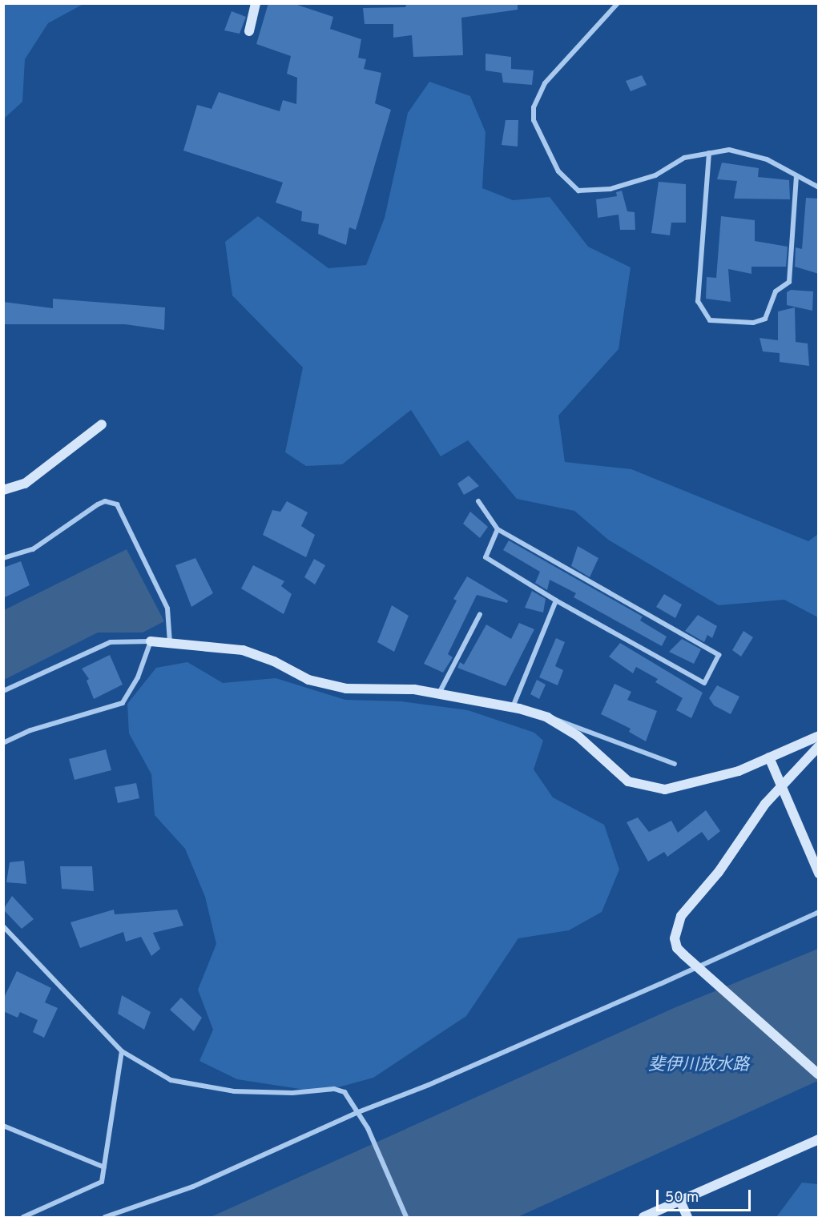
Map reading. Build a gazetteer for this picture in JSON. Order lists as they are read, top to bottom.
{
  "water": ["斐伊川放水路"],
  "scale_bar": "50 m"
}
